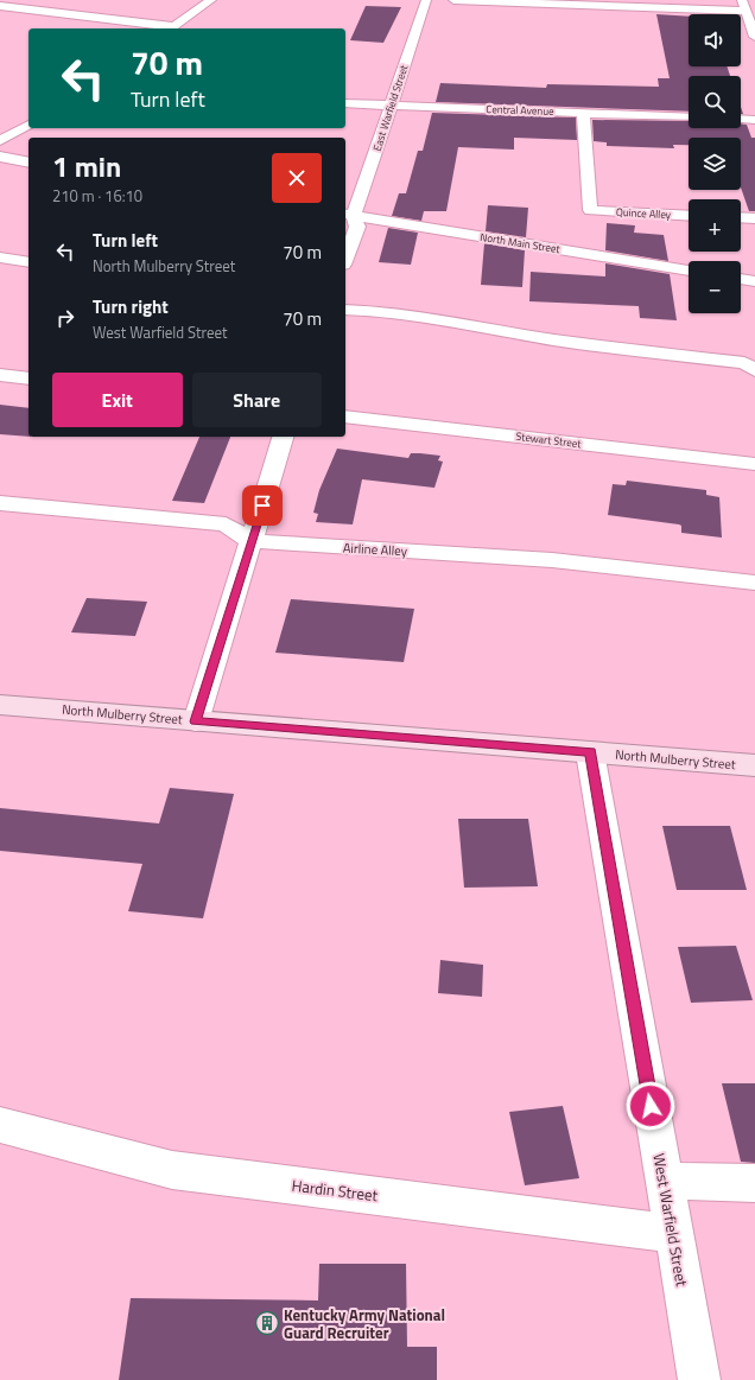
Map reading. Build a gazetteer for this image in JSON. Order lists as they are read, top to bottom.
{
  "streets": {
    "main road": ["North Mulberry Street"],
    "street": [
      "East Warfield Street",
      "Central Avenue",
      "Quince Alley",
      "North Main Street",
      "Stewart Street",
      "Airline Alley",
      "Hardin Street",
      "West Warfield Street"
    ]
  },
  "crossings": [
    ["East Warfield Street", "Central Avenue"],
    ["East Warfield Street", "North Main Street"],
    ["Central Avenue", "Quince Alley"],
    ["North Mulberry Street", "West Warfield Street"],
    ["Hardin Street", "West Warfield Street"]
  ],
  "places": {
    "building": ["Kentucky Army National Guard Recruiter"]
  },
  "page": {
    "map_buttons": ["+", "−"],
    "turn": ["70 m", "Turn left"],
    "heading": ["1 min", "210 m · 16:10"],
    "list": [
      {
        "name": "Turn left",
        "note": "North Mulberry Street",
        "value": "70 m"
      },
      {
        "name": "Turn right",
        "note": "West Warfield Street",
        "value": "70 m"
      }
    ],
    "buttons": ["Exit", "Share"]
  }
}
